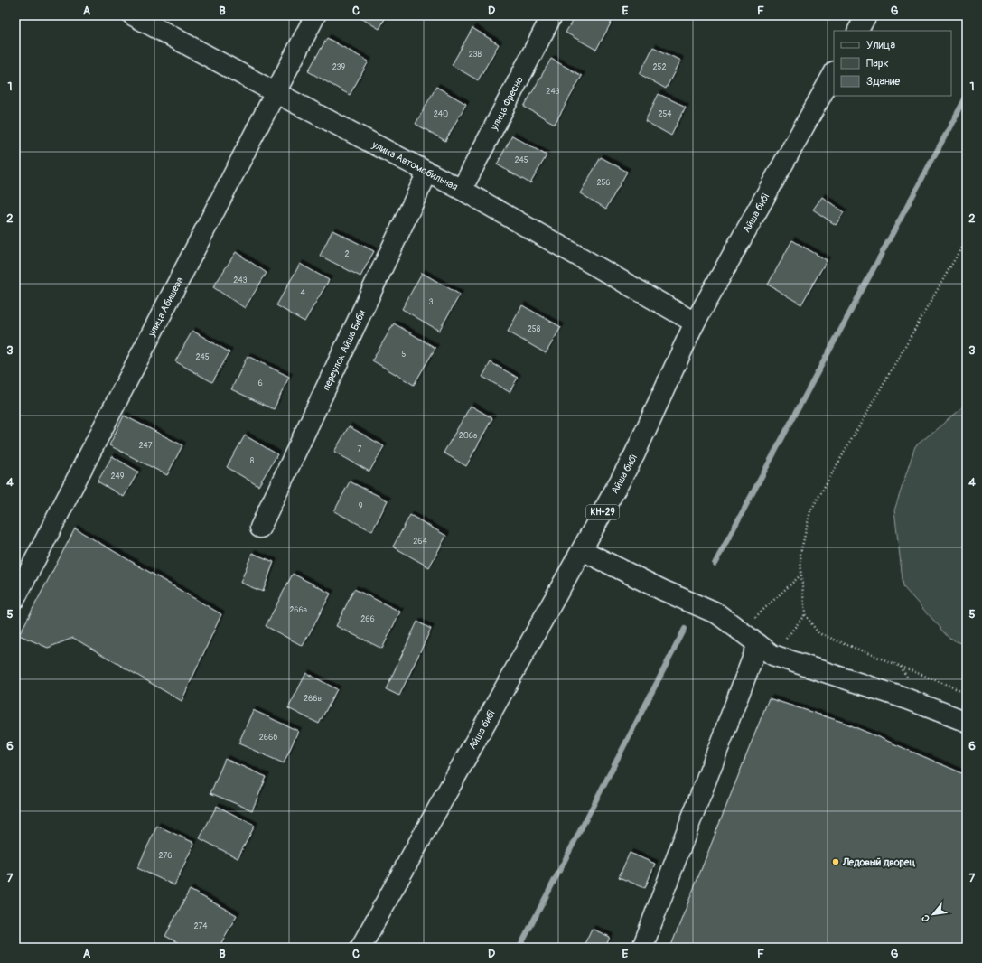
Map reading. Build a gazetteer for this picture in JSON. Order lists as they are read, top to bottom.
{
  "streets": {
    "street": [
      "улица Фресно",
      "улица Автомобильная",
      "Айша бибі",
      "улица Абишева",
      "переулок Айша Биби",
      "КН-29"
    ]
  },
  "crossings": [
    ["улица Фресно", "улица Автомобильная"],
    ["улица Автомобильная", "Айша бибі"],
    ["улица Автомобильная", "улица Абишева"],
    ["улица Автомобильная", "переулок Айша Биби"]
  ],
  "places": ["Ледовый дворец"],
  "house_numbers": [
    "238",
    "239",
    "252",
    "243",
    "240",
    "254",
    "245",
    "256",
    "2",
    "243",
    "4",
    "3",
    "258",
    "5",
    "245",
    "6",
    "206а",
    "247",
    "7",
    "8",
    "249",
    "9",
    "264",
    "266а",
    "266",
    "266в",
    "266б",
    "276",
    "274"
  ],
  "legend": ["Улица", "Парк", "Здание"],
  "north": "bottom left",
  "grid": {
    "columns": [
      "A",
      "B",
      "C",
      "D",
      "E",
      "F",
      "G"
    ],
    "rows": [
      "1",
      "2",
      "3",
      "4",
      "5",
      "6",
      "7"
    ]
  }
}
